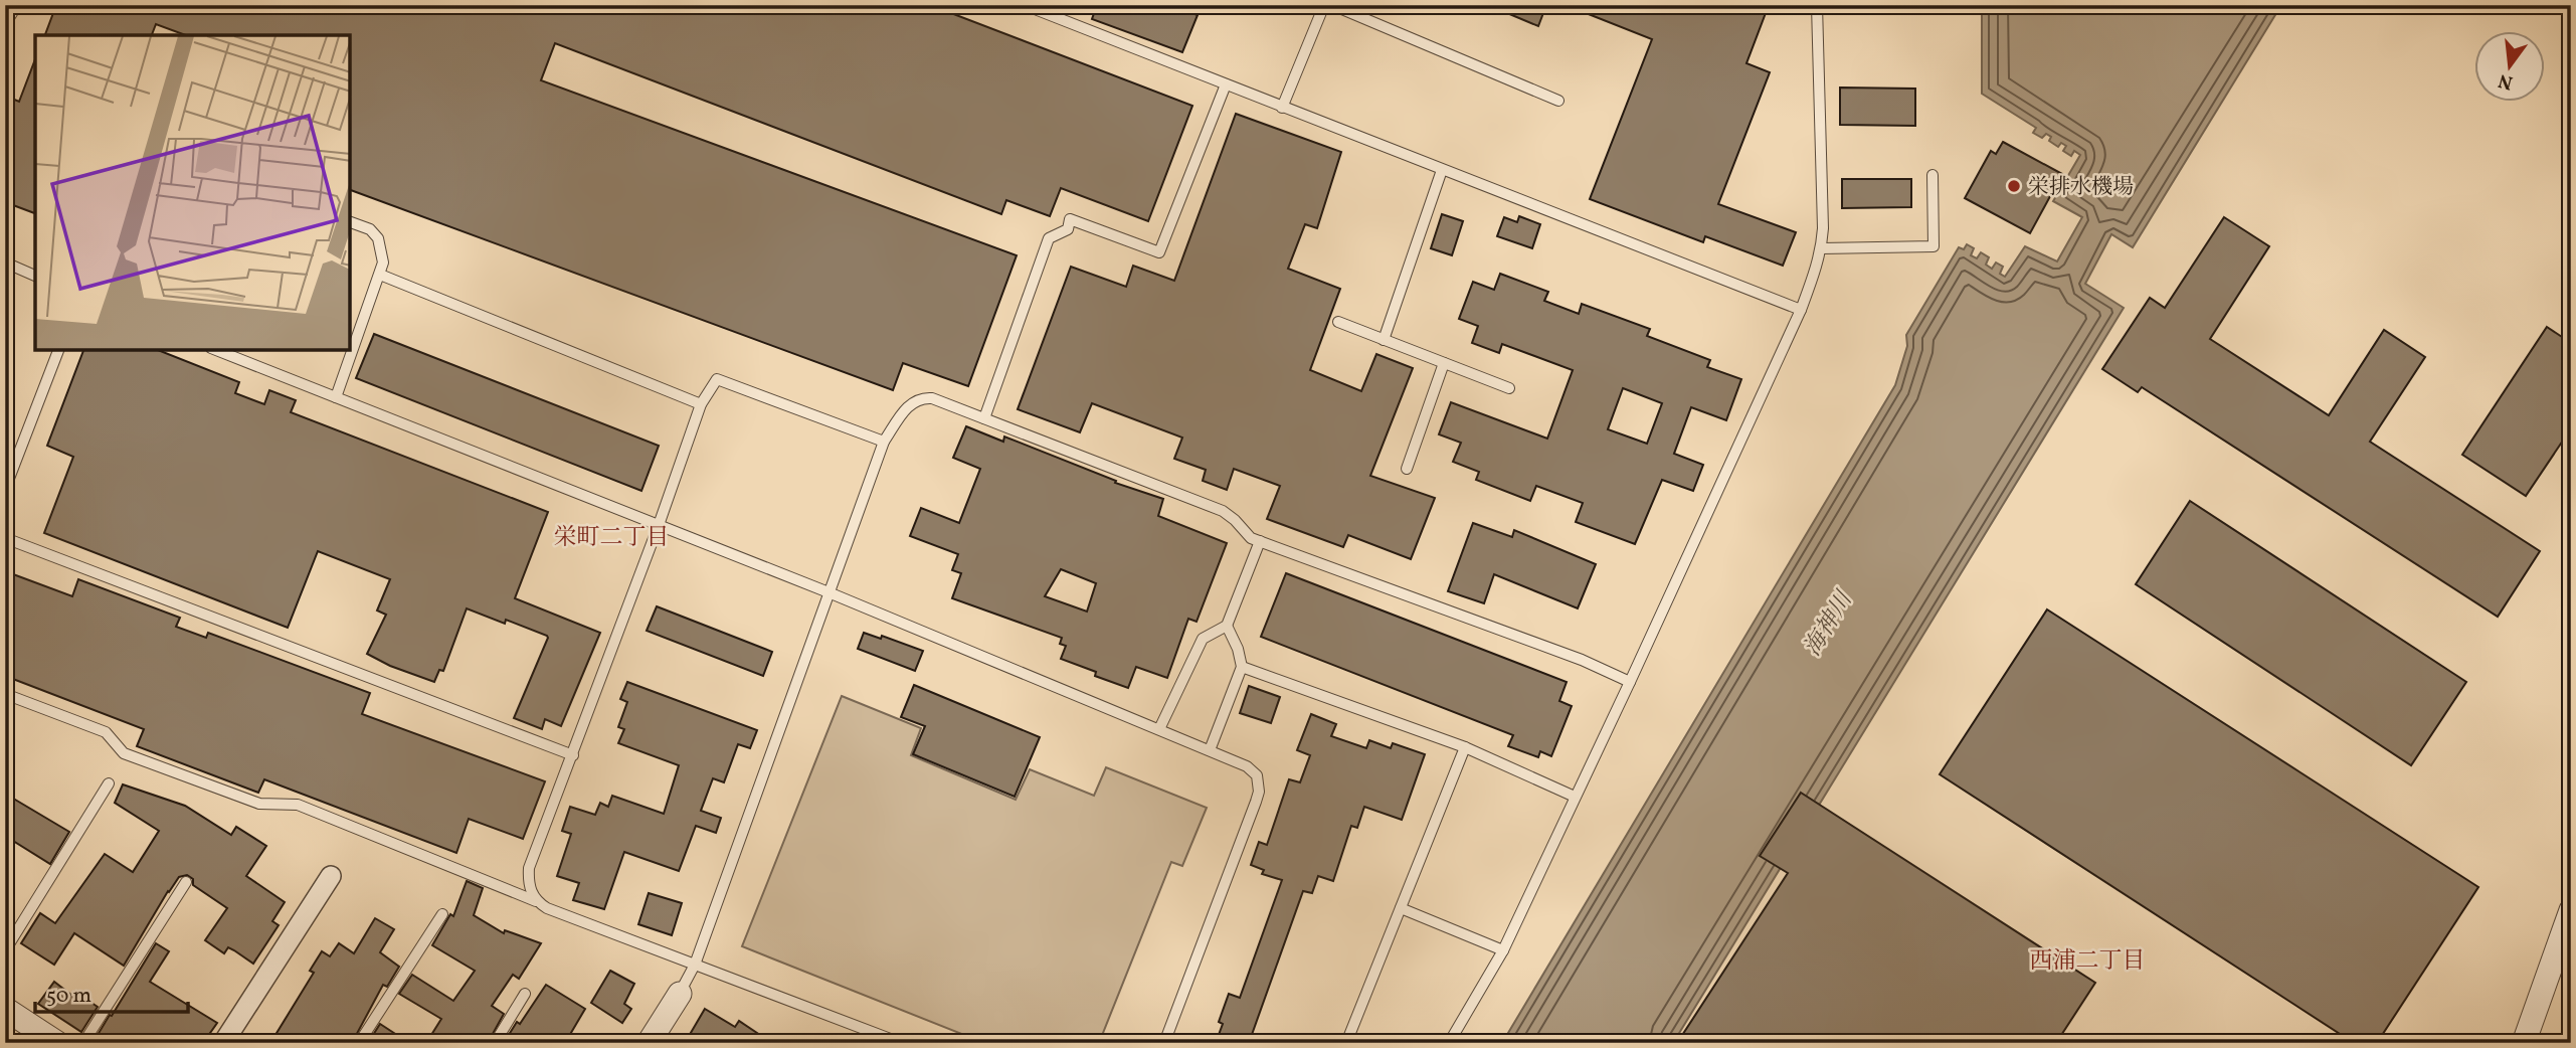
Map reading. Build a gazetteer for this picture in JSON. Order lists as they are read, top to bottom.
{
  "districts": ["栄町二丁目", "西浦二丁目"],
  "water": ["海神川"],
  "places": ["栄排水機場"],
  "scale_bar": "50 m",
  "north": "bottom"
}
